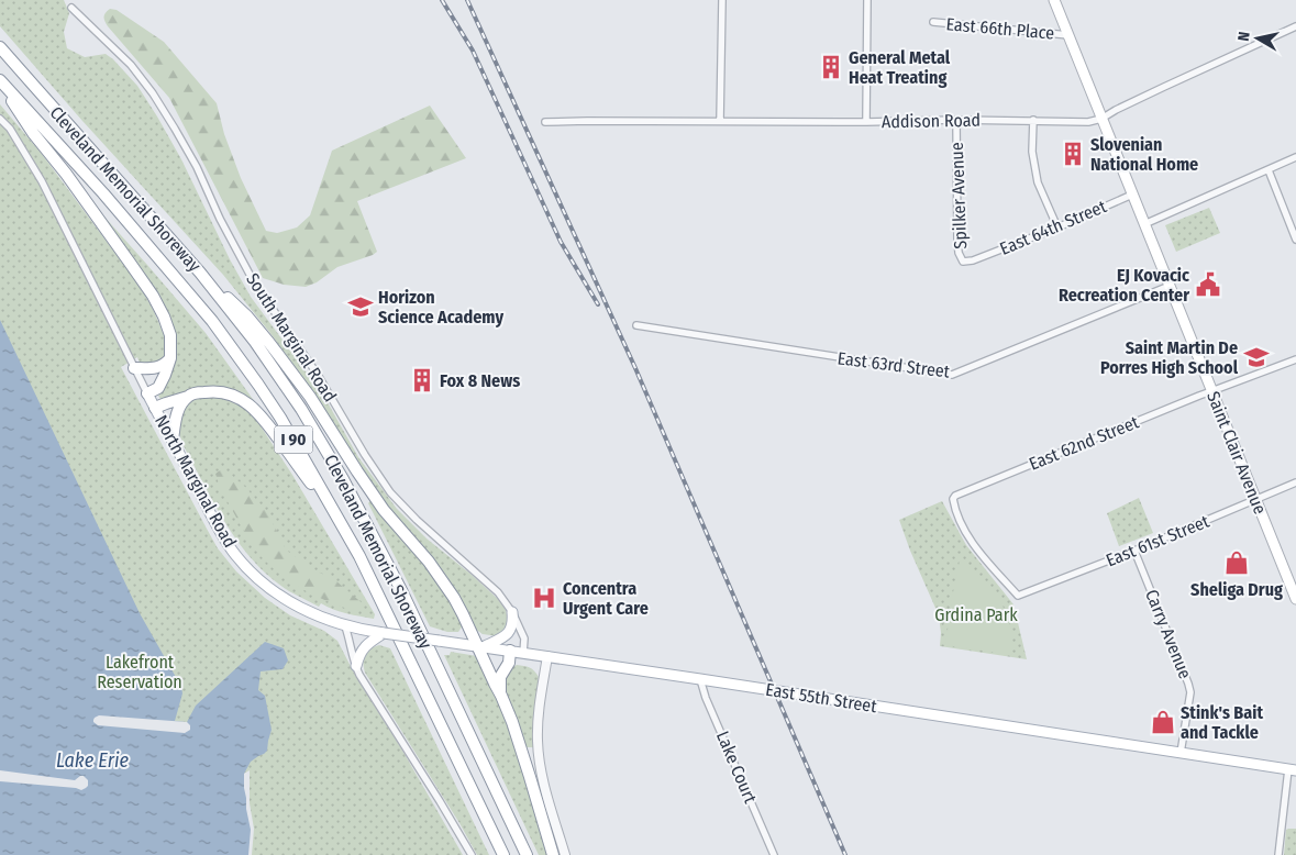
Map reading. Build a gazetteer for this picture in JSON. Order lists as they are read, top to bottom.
{
  "streets": {
    "highway": ["Cleveland Memorial Shoreway", "I 90"],
    "main road": ["Saint Clair Avenue", "North Marginal Road", "East 55th Street"],
    "street": [
      "East 66th Place",
      "Addison Road",
      "Spilker Avenue",
      "East 64th Street",
      "South Marginal Road",
      "East 63rd Street",
      "East 62nd Street",
      "East 61st Street",
      "Carry Avenue",
      "Lake Court"
    ]
  },
  "crossings": [
    ["East 66th Place", "Saint Clair Avenue"],
    ["Addison Road", "Spilker Avenue"],
    ["Addison Road", "Saint Clair Avenue"],
    ["Spilker Avenue", "East 64th Street"],
    ["East 64th Street", "Saint Clair Avenue"],
    ["South Marginal Road", "East 55th Street"],
    ["East 63rd Street", "Saint Clair Avenue"],
    ["East 62nd Street", "Saint Clair Avenue"],
    ["East 62nd Street", "East 61st Street"],
    ["Saint Clair Avenue", "East 61st Street"],
    ["North Marginal Road", "East 55th Street"],
    ["East 61st Street", "Carry Avenue"],
    ["Carry Avenue", "East 55th Street"],
    ["East 55th Street", "Lake Court"]
  ],
  "water": ["Lake Erie"],
  "parks": ["Grdina Park", "Lakefront Reservation"],
  "places": {
    "building": ["General Metal Heat Treating", "Slovenian National Home", "Fox 8 News"],
    "public building": ["EJ Kovacic Recreation Center"],
    "school or university": ["Horizon Science Academy", "Saint Martin De Porres High School"],
    "shop": ["Sheliga Drug", "Stink's Bait and Tackle"],
    "hospital": ["Concentra Urgent Care"]
  },
  "north": "left"
}
